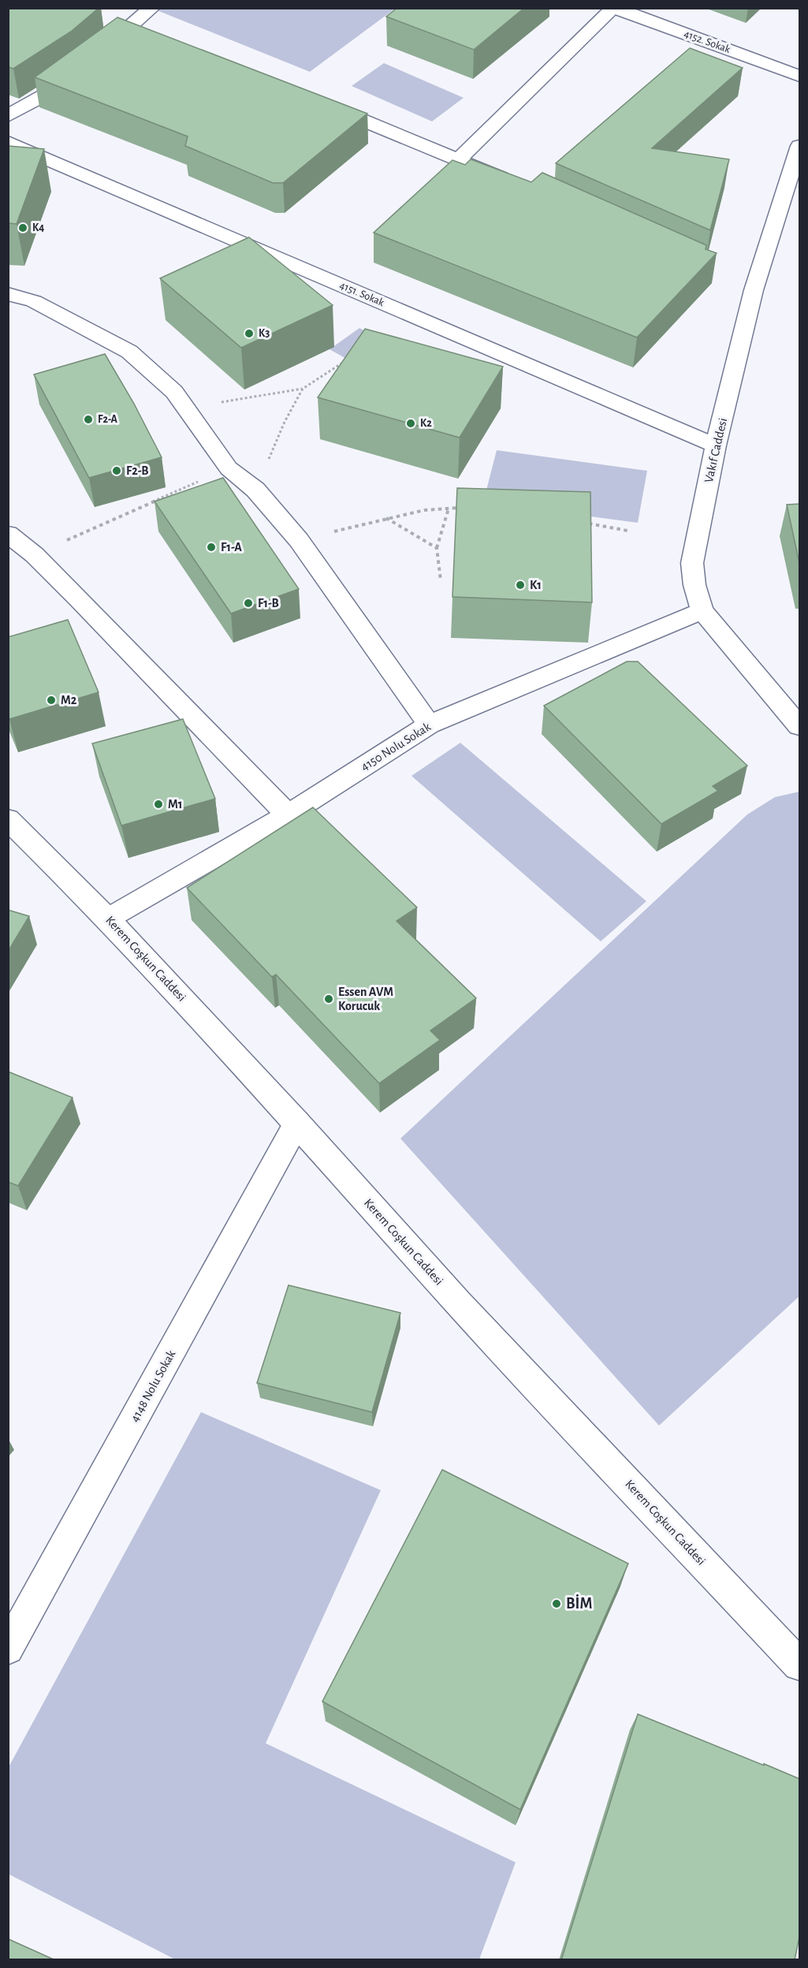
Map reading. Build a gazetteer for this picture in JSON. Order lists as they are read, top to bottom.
{
  "streets": {
    "street": [
      "4152. Sokak",
      "4151. Sokak",
      "Vakıf Caddesi",
      "4150 Nolu Sokak",
      "Kerem Coşkun Caddesi",
      "4148 Nolu Sokak"
    ]
  },
  "crossings": [
    ["4151. Sokak", "Vakıf Caddesi"],
    ["Vakıf Caddesi", "4150 Nolu Sokak"],
    ["4150 Nolu Sokak", "Kerem Coşkun Caddesi"],
    ["Kerem Coşkun Caddesi", "4148 Nolu Sokak"]
  ],
  "places": [
    "K4",
    "K3",
    "F2-A",
    "K2",
    "F2-B",
    "F1-A",
    "K1",
    "F1-B",
    "M2",
    "M1",
    "Essen AVM Korucuk",
    "BİM"
  ]
}
